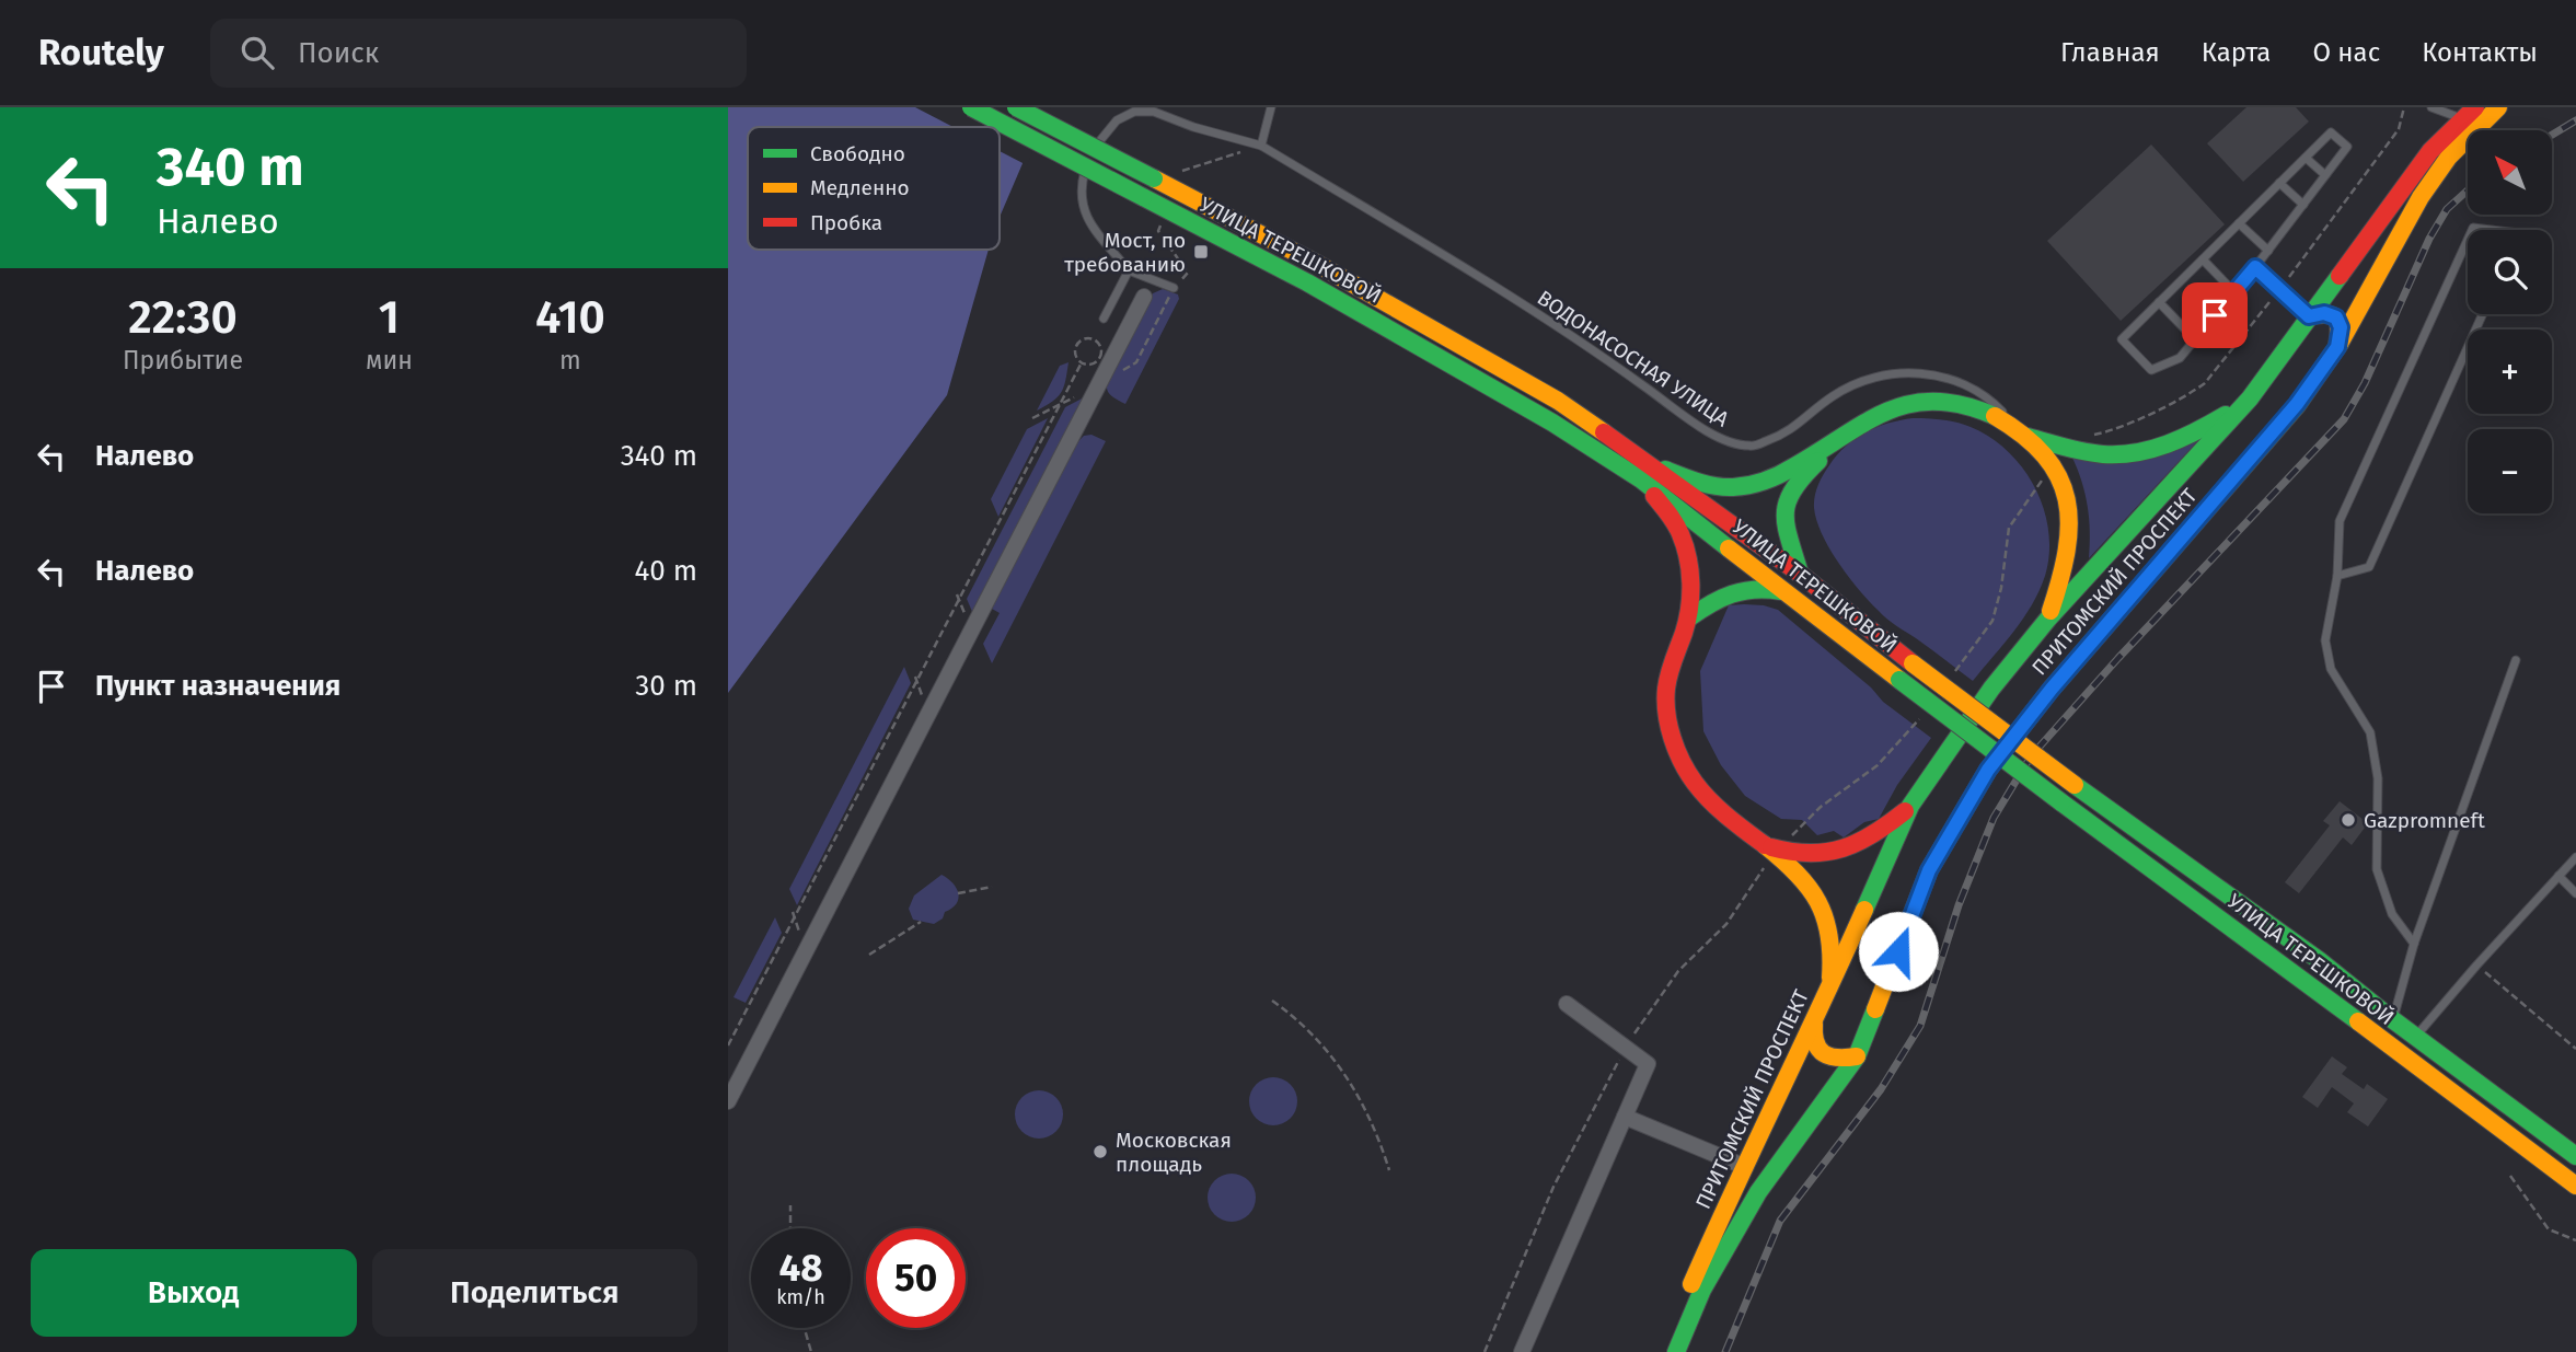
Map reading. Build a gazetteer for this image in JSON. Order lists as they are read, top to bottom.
{
  "streets": {
    "main road": ["УЛИЦА ТЕРЕШКОВОЙ", "ПРИТОМСКИЙ ПРОСПЕКТ"],
    "lane": ["ВОДОНАСОСНАЯ УЛИЦА"]
  },
  "places": {
    "transit": ["Мост, по требованию"],
    "other": ["Gazpromneft", "Московская площадь"]
  },
  "legend": ["Свободно", "Медленно", "Пробка"],
  "north": "top left",
  "page": {
    "header": "Routely",
    "search": "Поиск",
    "nav": [
      "Главная",
      "Карта",
      "О нас",
      "Контакты"
    ],
    "turn": ["340 m", "Налево"],
    "map_buttons": ["+", "−"],
    "eta": [
      "22:30",
      "Прибытие",
      "1",
      "мин",
      "410",
      "m"
    ],
    "list": [
      {
        "name": "Налево",
        "value": "340 m"
      },
      {
        "name": "Налево",
        "value": "40 m"
      },
      {
        "name": "Пункт назначения",
        "value": "30 m"
      }
    ],
    "speed": "48 km/h",
    "limit": "50",
    "buttons": ["Выход", "Поделиться"]
  }
}
